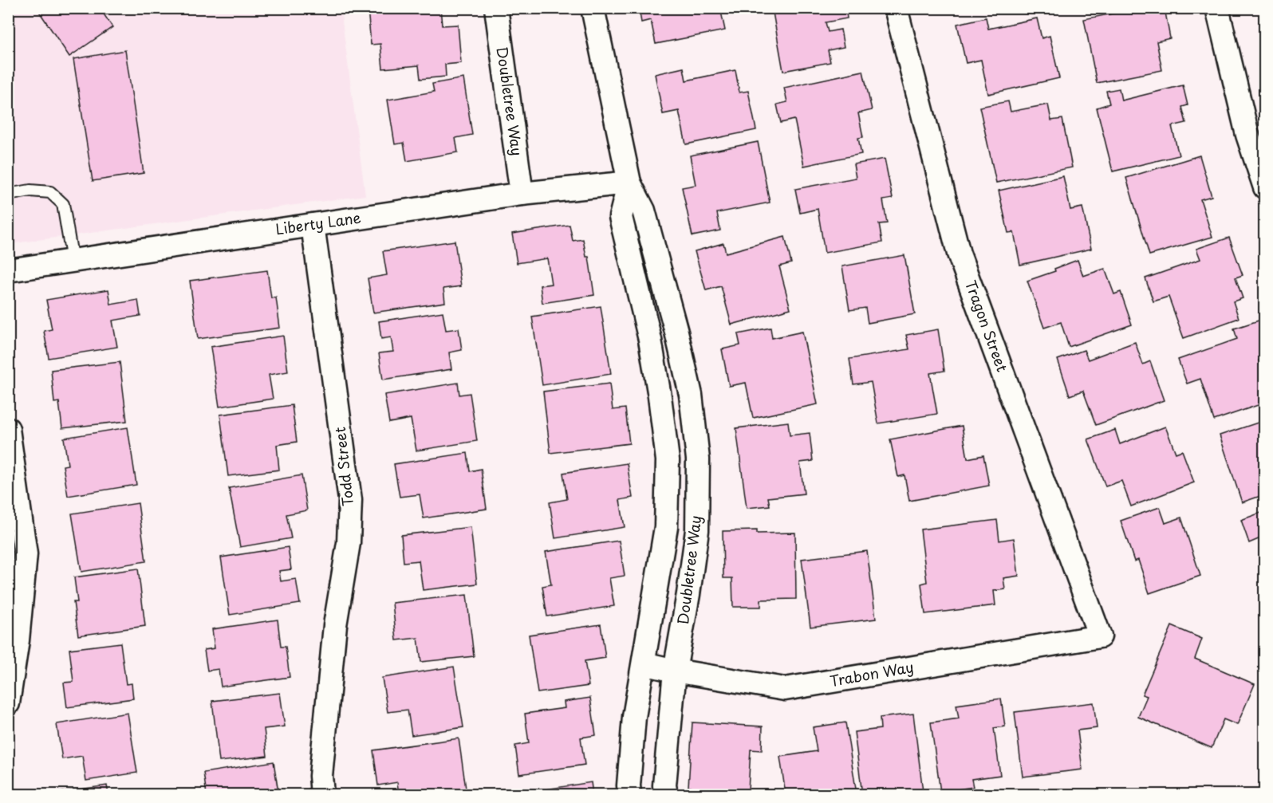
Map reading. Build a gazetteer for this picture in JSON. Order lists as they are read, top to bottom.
{
  "streets": {
    "street": [
      "Doubletree Way",
      "Liberty Lane",
      "Tragon Street",
      "Todd Street",
      "Trabon Way"
    ]
  },
  "crossings": [
    ["Doubletree Way", "Liberty Lane"],
    ["Doubletree Way", "Trabon Way"],
    ["Liberty Lane", "Todd Street"],
    ["Tragon Street", "Trabon Way"]
  ]
}
